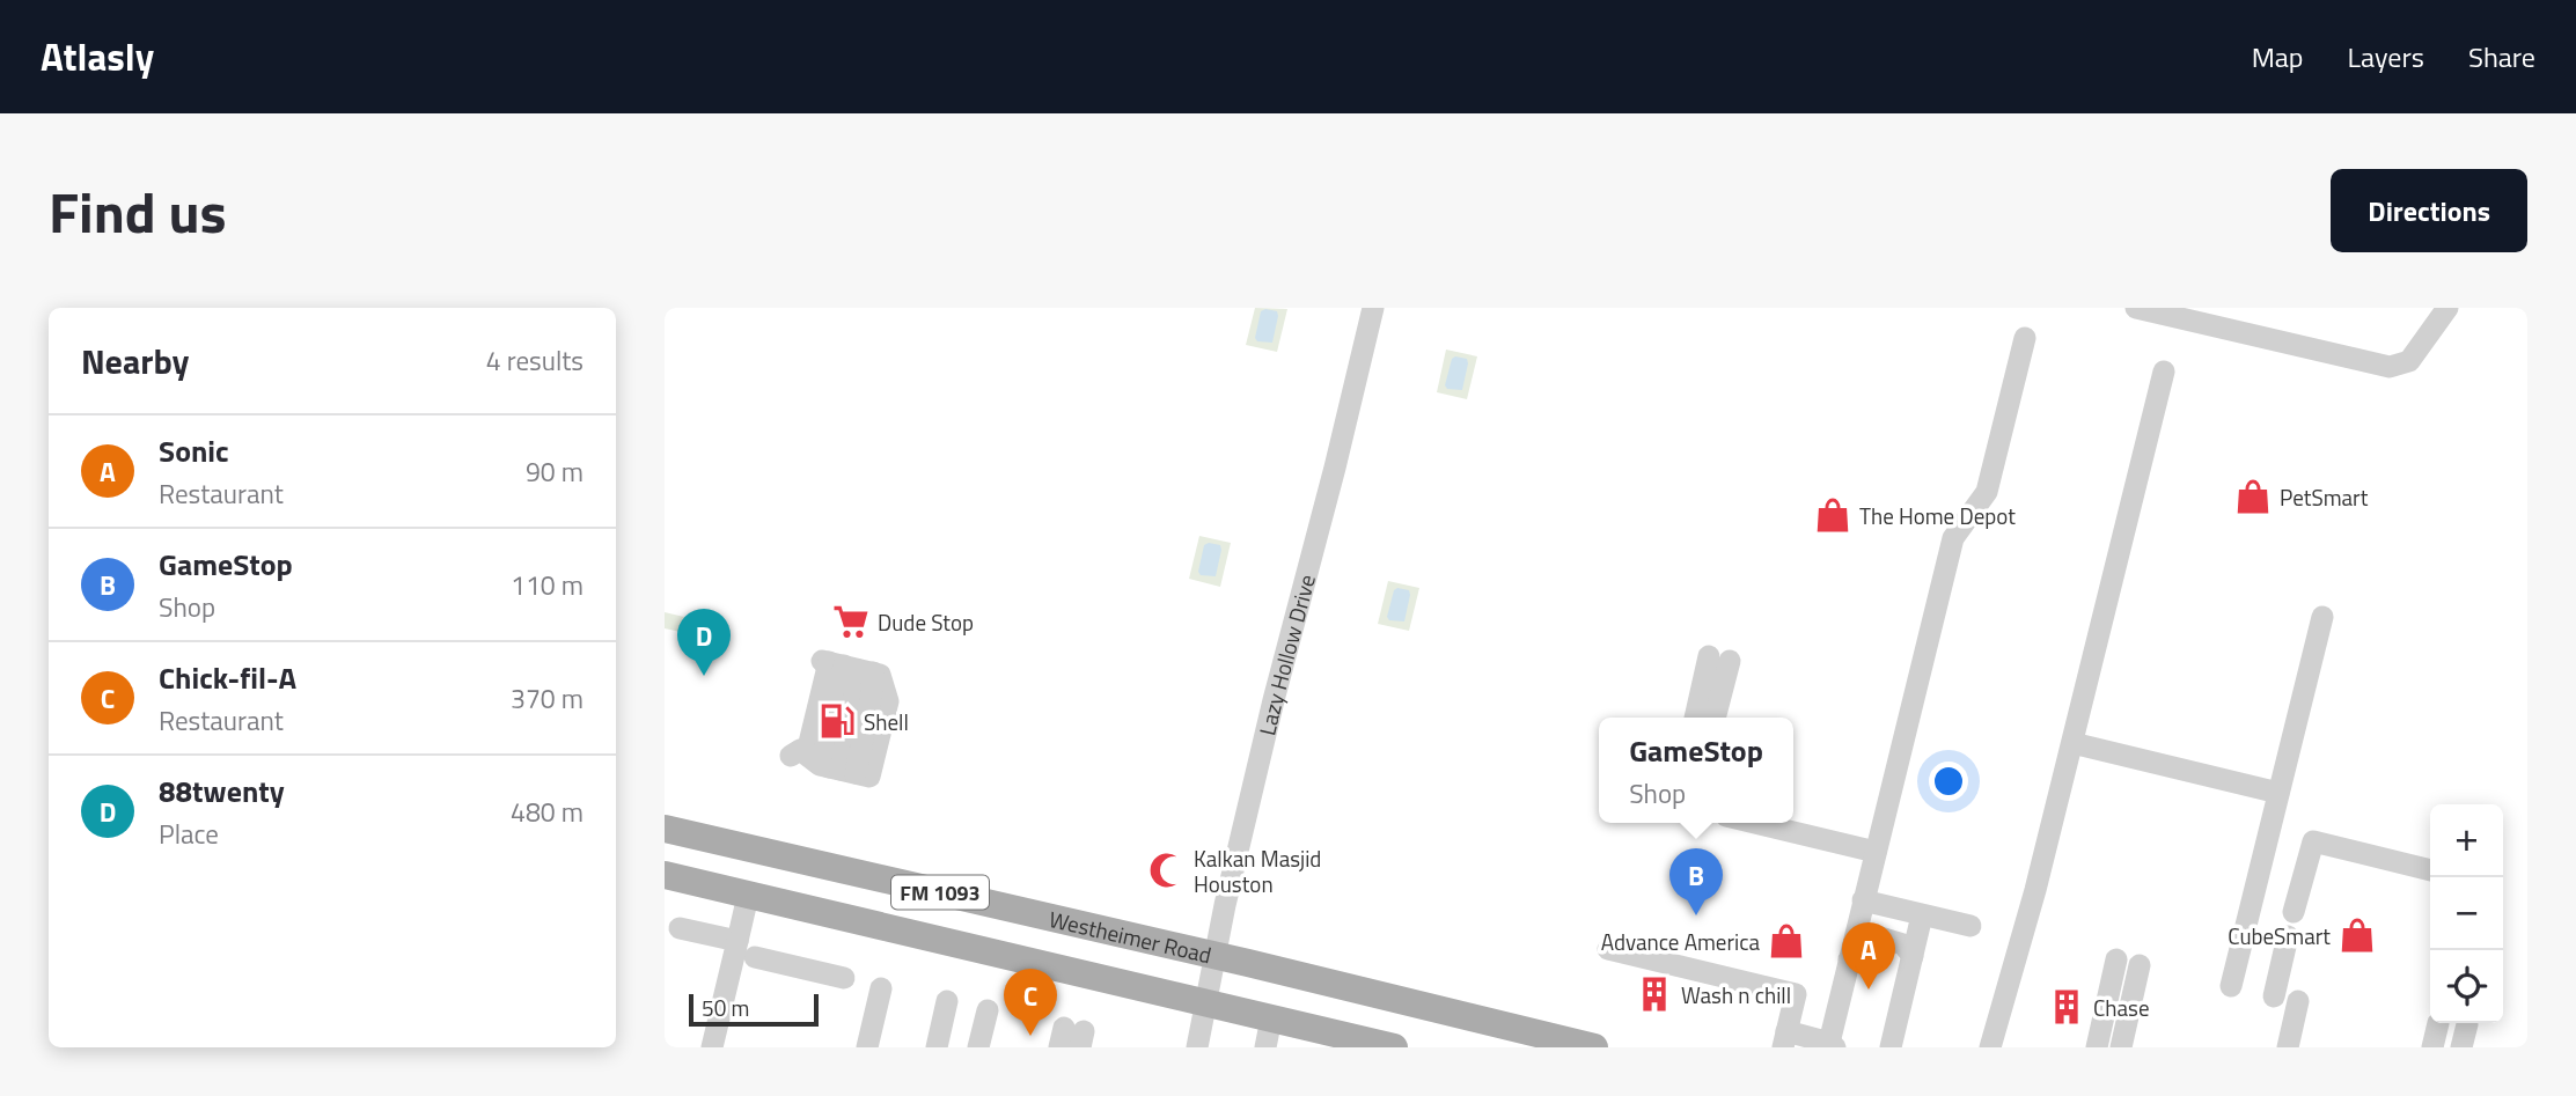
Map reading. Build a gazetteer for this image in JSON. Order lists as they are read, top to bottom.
{
  "streets": {
    "main road": ["FM 1093", "Westheimer Road"],
    "street": ["Lazy Hollow Drive"]
  },
  "crossings": [
    ["Lazy Hollow Drive", "FM 1093"],
    ["Lazy Hollow Drive", "Westheimer Road"]
  ],
  "places": {
    "shop": [
      "PetSmart",
      "The Home Depot",
      "CubeSmart",
      "Advance America"
    ],
    "supermarket": ["Dude Stop"],
    "fuel station": ["Shell"],
    "mosque": ["Kalkan Masjid Houston"],
    "building": ["Wash n chill", "Chase"]
  },
  "scale_bar": "50 m",
  "page": {
    "header": "Atlasly",
    "nav": ["Map", "Layers", "Share"],
    "title": "Find us",
    "buttons": "Directions",
    "heading": ["Nearby", "4 results"],
    "list": [
      {
        "mark": "A",
        "name": "Sonic",
        "note": "Restaurant",
        "value": "90 m"
      },
      {
        "mark": "B",
        "name": "GameStop",
        "note": "Shop",
        "value": "110 m"
      },
      {
        "mark": "C",
        "name": "Chick-fil-A",
        "note": "Restaurant",
        "value": "370 m"
      },
      {
        "mark": "D",
        "name": "88twenty",
        "note": "Place",
        "value": "480 m"
      }
    ],
    "pins": [
      "D",
      "B",
      "A",
      "C"
    ],
    "popup": ["GameStop", "Shop"],
    "map_buttons": ["+", "−"],
    "scale": "50 m"
  }
}
